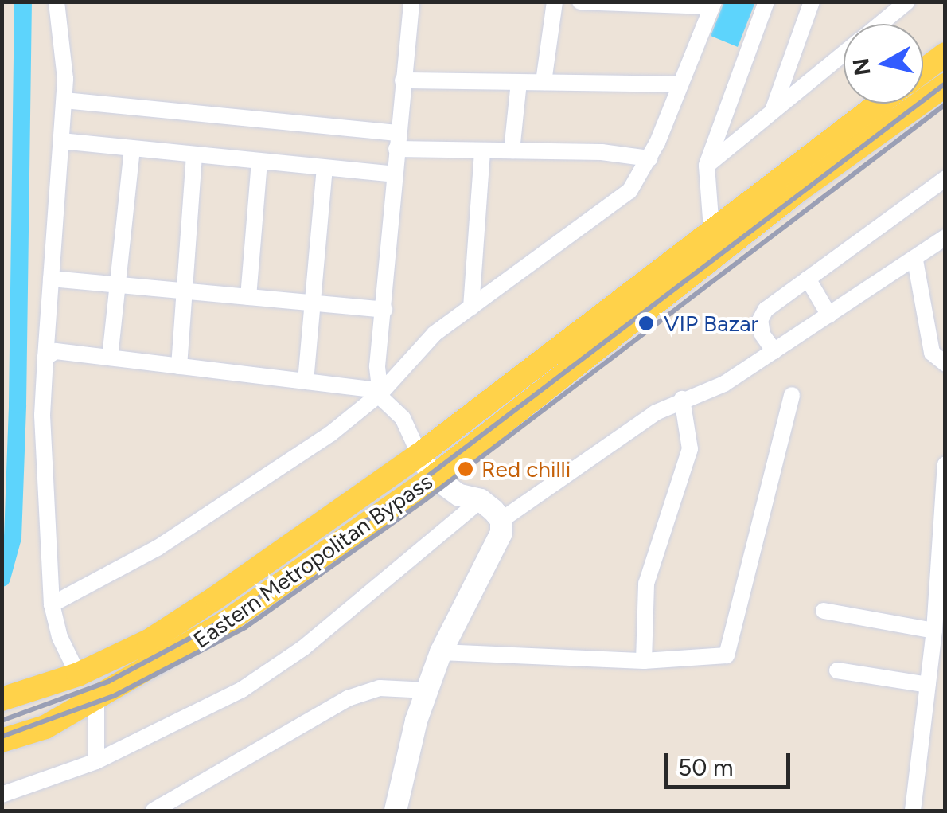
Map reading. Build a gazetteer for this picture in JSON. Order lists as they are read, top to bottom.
{
  "streets": {
    "main road": ["Eastern Metropolitan Bypass"]
  },
  "places": ["VIP Bazar", "Red chilli"],
  "scale_bar": "50 m",
  "north": "left"
}
